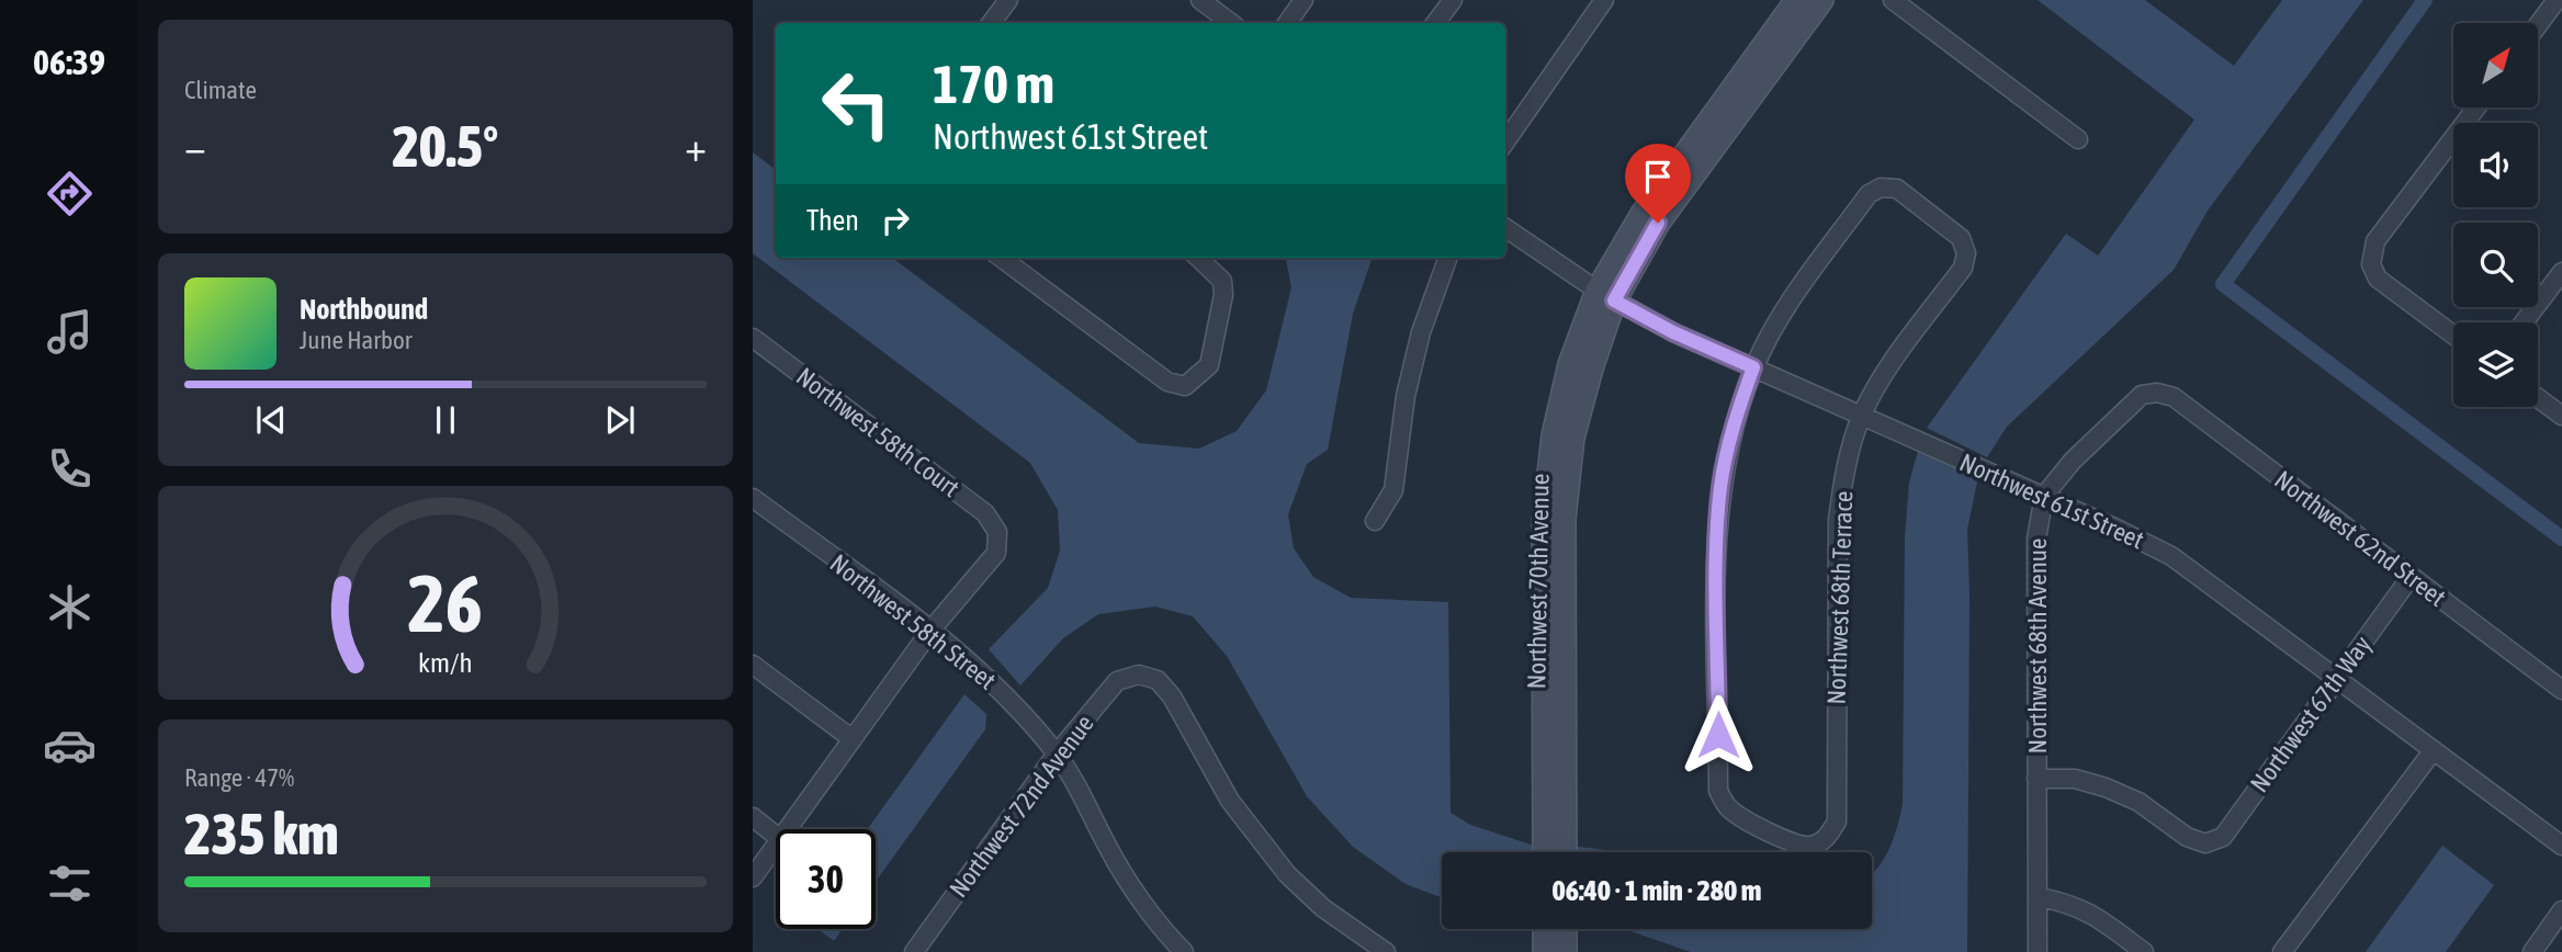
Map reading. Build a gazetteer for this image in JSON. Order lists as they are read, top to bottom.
{
  "streets": {
    "street": [
      "Northwest 58th Court",
      "Northwest 61st Street",
      "Northwest 62nd Street",
      "Northwest 70th Avenue",
      "Northwest 68th Terrace",
      "Northwest 58th Street",
      "Northwest 68th Avenue",
      "Northwest 67th Way",
      "Northwest 72nd Avenue"
    ]
  },
  "crossings": [
    ["Northwest 58th Court", "Northwest 58th Street"],
    ["Northwest 61st Street", "Northwest 70th Avenue"],
    ["Northwest 61st Street", "Northwest 68th Terrace"],
    ["Northwest 61st Street", "Northwest 68th Avenue"],
    ["Northwest 61st Street", "Northwest 67th Way"],
    ["Northwest 62nd Street", "Northwest 68th Avenue"],
    ["Northwest 62nd Street", "Northwest 67th Way"],
    ["Northwest 58th Street", "Northwest 72nd Avenue"],
    ["Northwest 68th Avenue", "Northwest 67th Way"]
  ],
  "north": "top right",
  "page": {
    "tabs": "06:39",
    "tile": [
      "Climate",
      ["Range · 47%", "235 km"]
    ],
    "turn": ["170 m", "Northwest 61st Street"],
    "heat": ["−", "20.5°", "+"],
    "then": "Then",
    "song": ["Northbound", "June Harbor"],
    "limit": "30",
    "trip": "06:40 · 1 min · 280 m",
    "gauge": ["26", "km/h"]
  }
}
